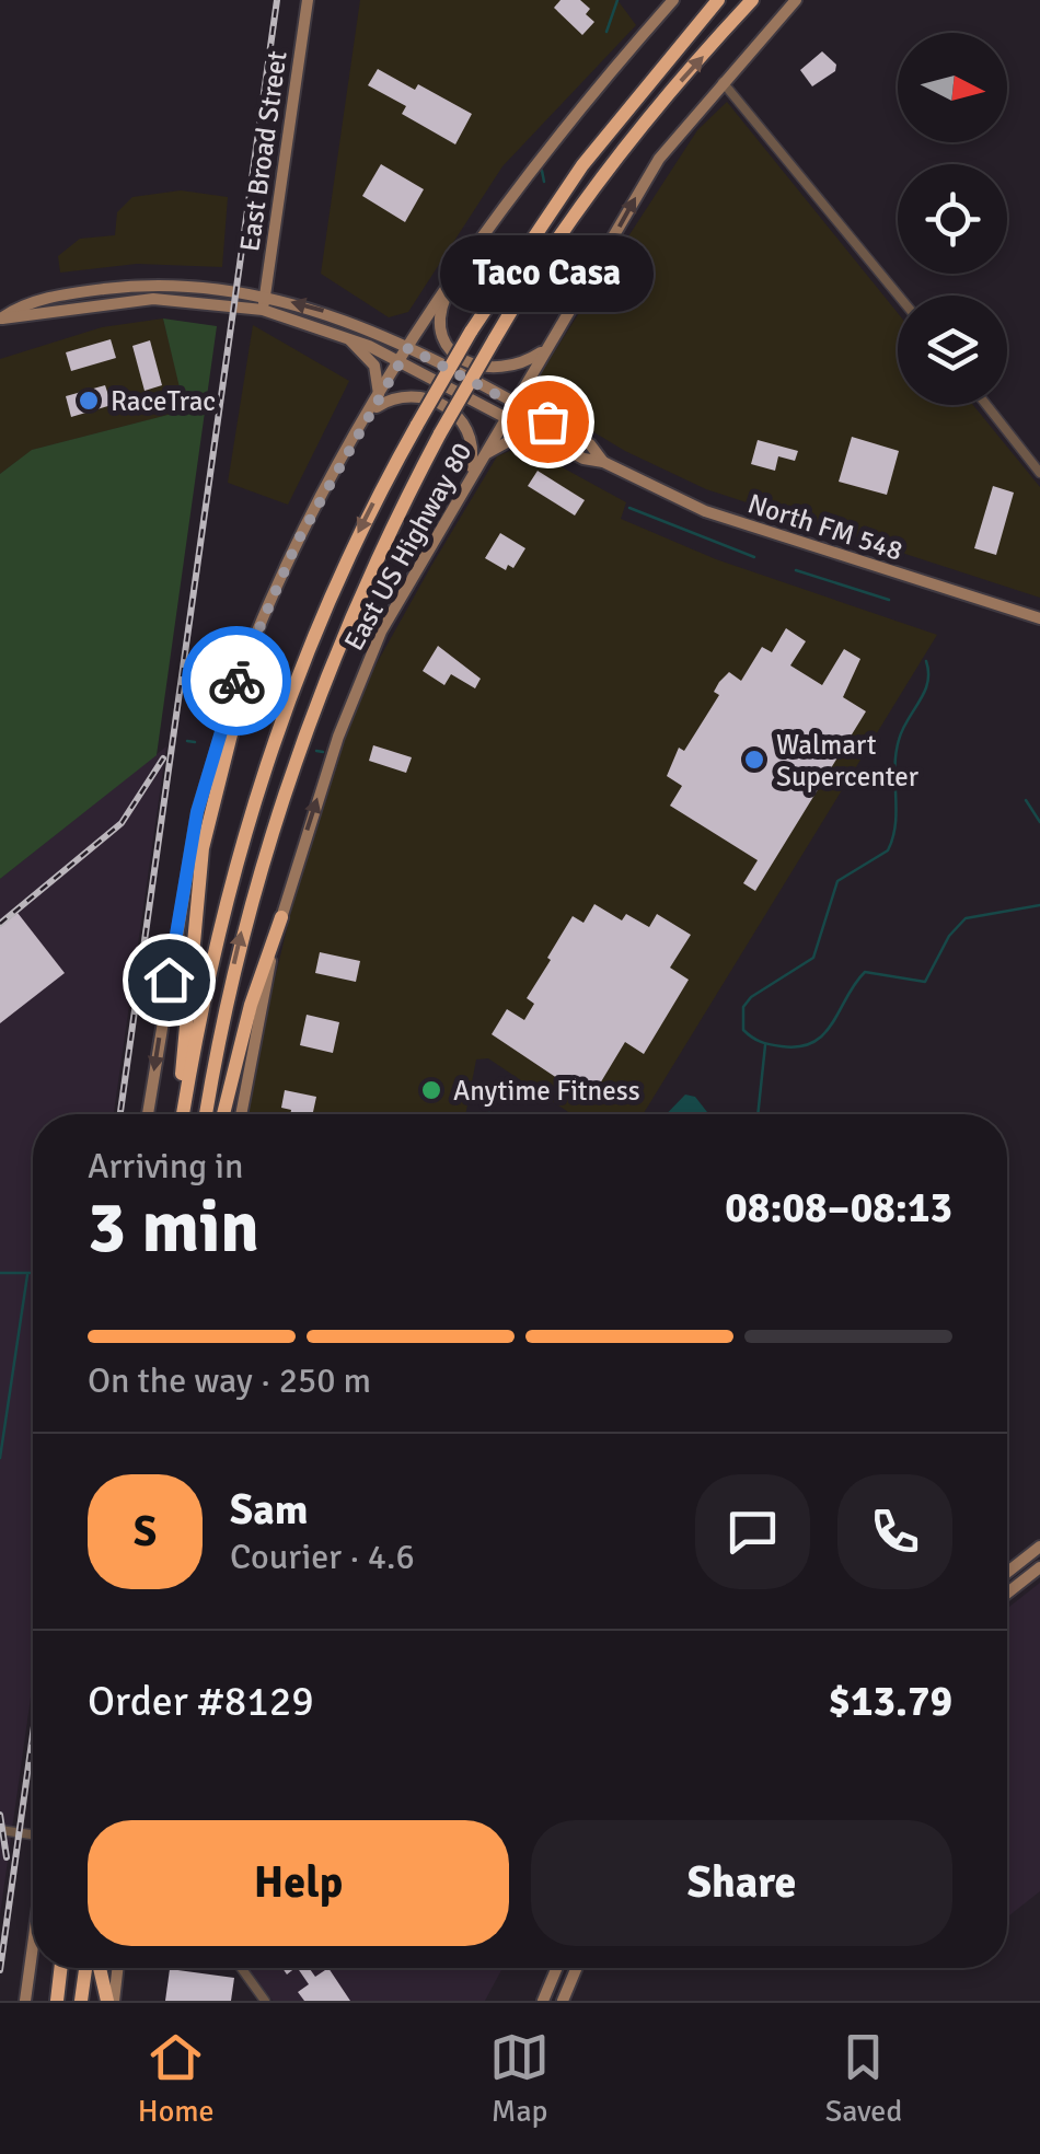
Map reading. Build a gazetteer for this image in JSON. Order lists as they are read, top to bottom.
{
  "streets": {
    "main road": ["East Broad Street", "North FM 548", "East US Highway 80"]
  },
  "crossings": [
    ["East Broad Street", "North FM 548"],
    ["North FM 548", "East US Highway 80"]
  ],
  "one_way": ["East US Highway 80"],
  "places": [
    "RaceTrac",
    "Taco Casa",
    "Walmart Supercenter",
    "Anytime Fitness"
  ],
  "north": "right",
  "page": {
    "bubble": "Taco Casa",
    "heading": ["3 min", "Arriving in", "08:08–08:13"],
    "panel": [
      "Sam",
      "Courier · 4.6",
      "Order #8129",
      "$13.79"
    ],
    "bar": "On the way · 250 m",
    "round": "S",
    "buttons": ["Help", "Share"],
    "tabs": ["Home", "Map", "Saved"]
  }
}
